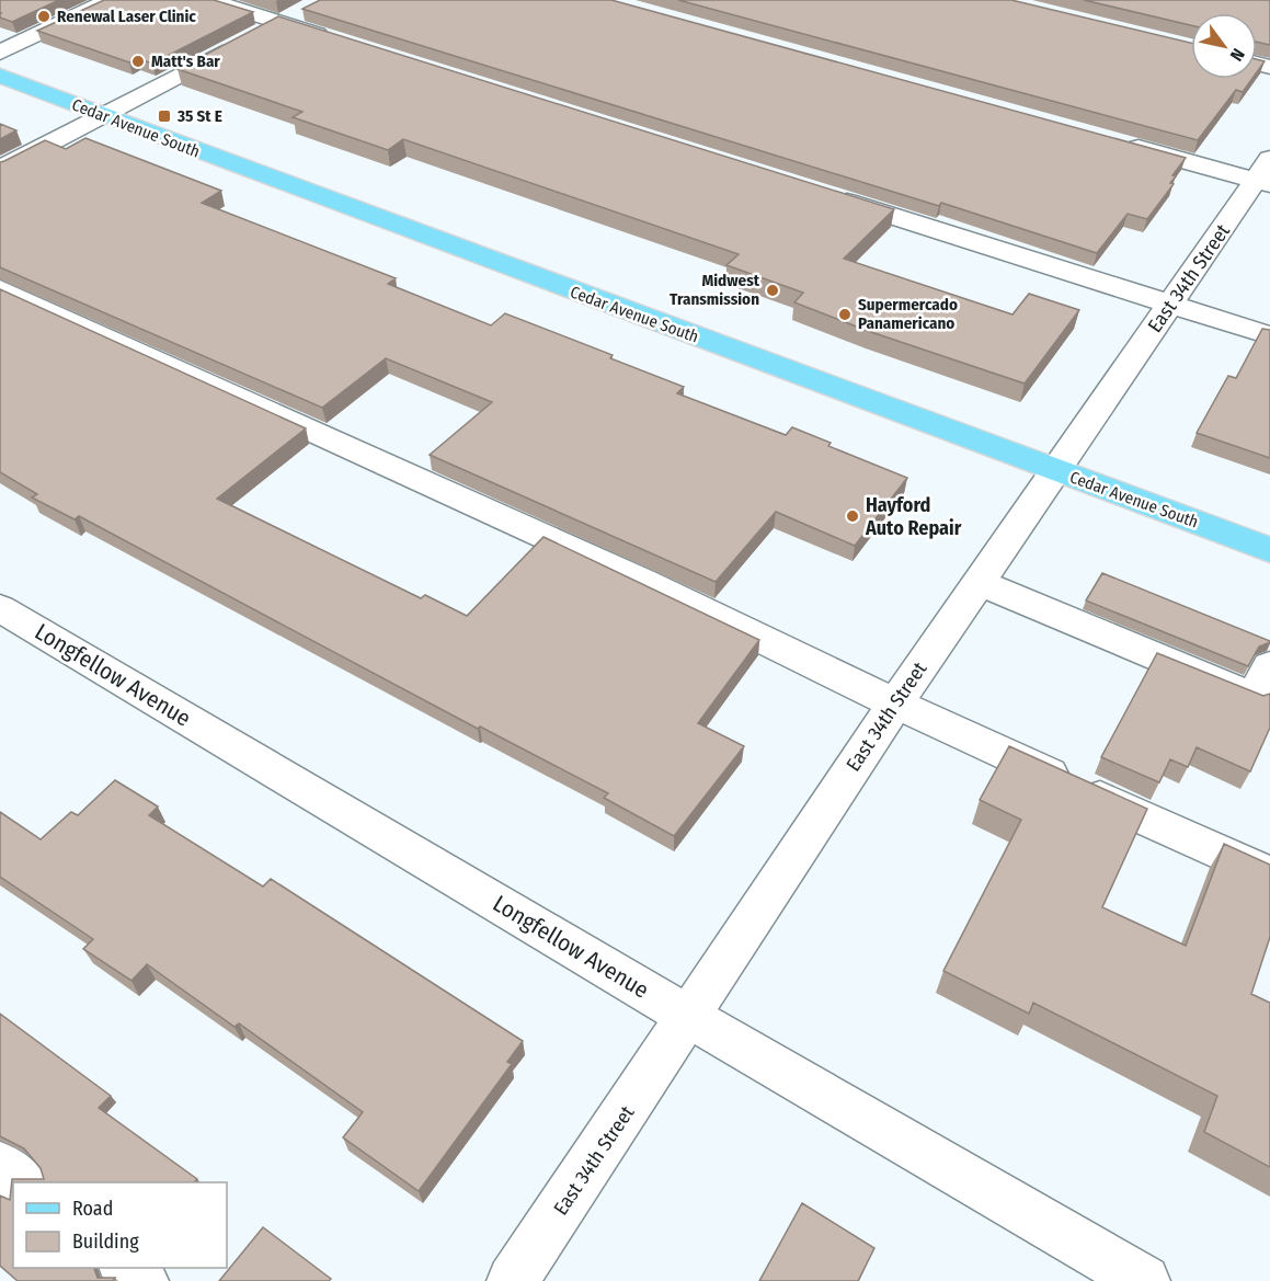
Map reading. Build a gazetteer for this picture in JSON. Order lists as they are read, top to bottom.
{
  "streets": {
    "main road": ["Cedar Avenue South"],
    "street": ["East 34th Street", "Longfellow Avenue"]
  },
  "crossings": [
    ["Cedar Avenue South", "East 34th Street"],
    ["East 34th Street", "Longfellow Avenue"]
  ],
  "places": {
    "other": [
      "Renewal Laser Clinic",
      "Matt's Bar",
      "Midwest Transmission",
      "Supermercado Panamericano",
      "Hayford Auto Repair"
    ],
    "transit": ["35 St E"]
  },
  "legend": ["Road", "Building"],
  "north": "bottom right"
}
